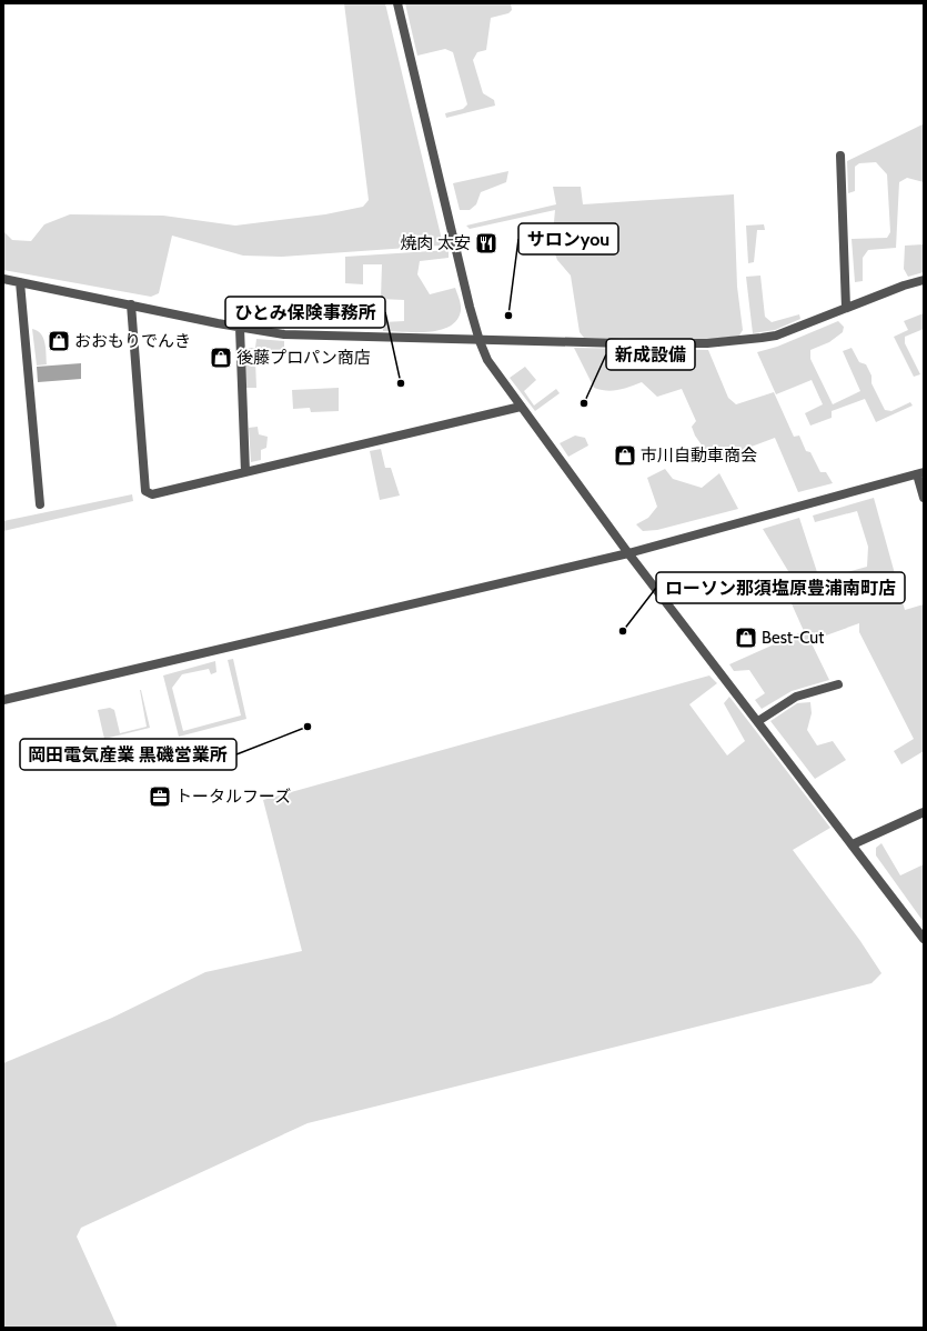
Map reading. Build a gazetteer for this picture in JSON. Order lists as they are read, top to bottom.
{
  "places": {
    "restaurant": ["焼肉 太安"],
    "other": [
      "サロンyou",
      "ひとみ保険事務所",
      "新成設備",
      "ローソン那須塩原豊浦南町店",
      "岡田電気産業 黒磯営業所"
    ],
    "shop": [
      "おおもりでんき",
      "後藤プロパン商店",
      "市川自動車商会",
      "Best-Cut"
    ],
    "office": ["トータルフーズ"]
  }
}
